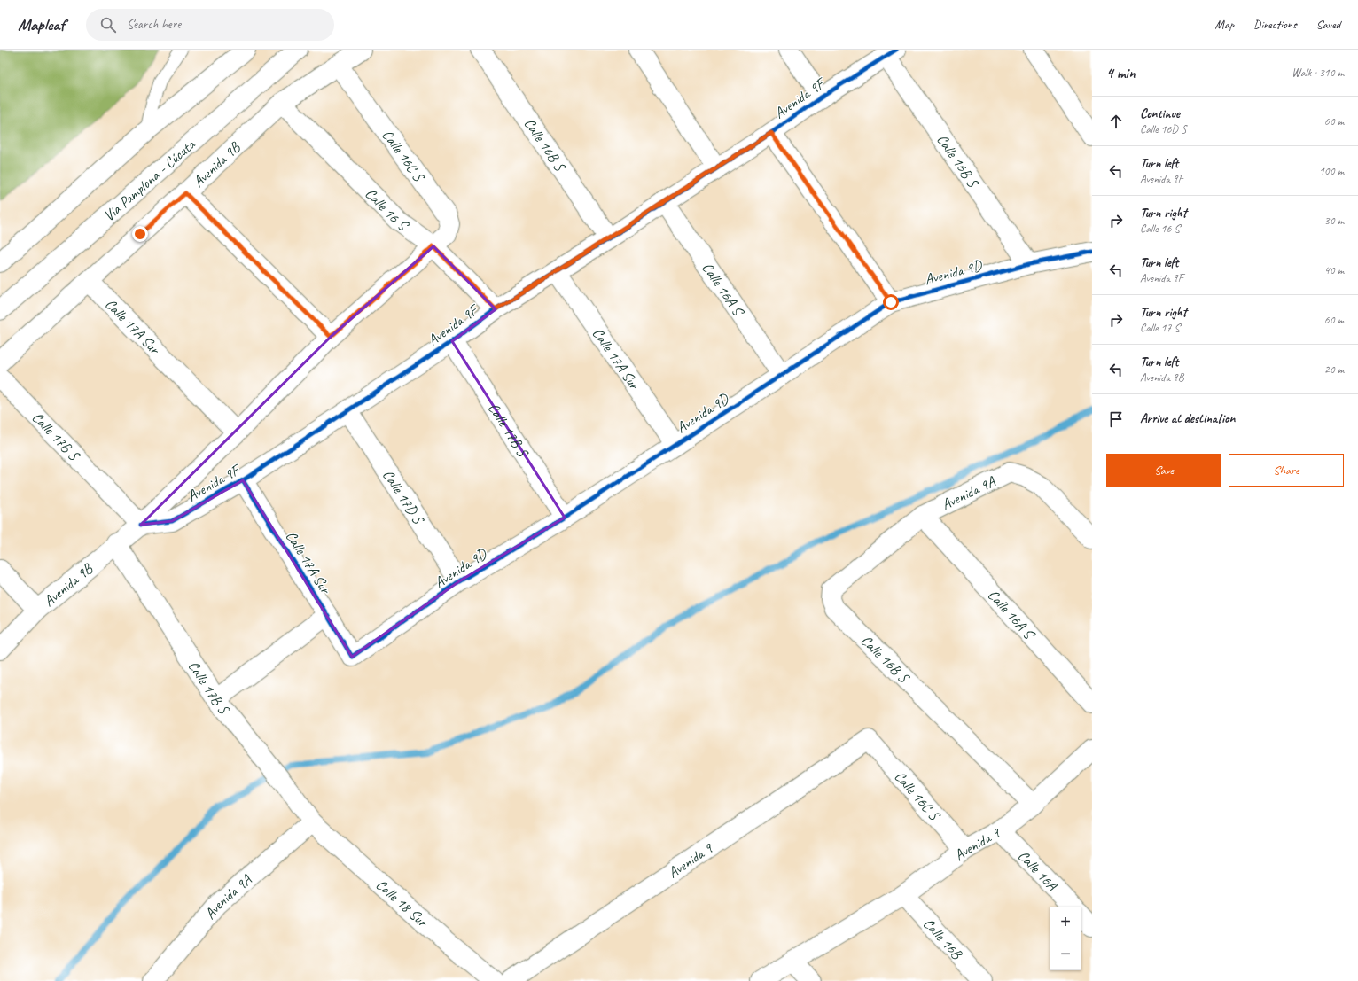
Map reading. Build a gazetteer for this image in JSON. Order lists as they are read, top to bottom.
{
  "streets": {
    "main road": [
      "Avenida 9F",
      "Calle 16B S",
      "Calle 16C S",
      "Avenida 9B",
      "Vía Pamplona - Cúcuta",
      "Calle 16 S",
      "Avenida 9D",
      "Calle 16A S",
      "Calle 17A Sur",
      "Calle 17B S",
      "Avenida 9A",
      "Calle 17D S",
      "Avenida 9",
      "Calle 16A",
      "Calle 18 Sur",
      "Calle 16B"
    ]
  },
  "crossings": [
    ["Avenida 9F", "Calle 16B S"],
    ["Avenida 9F", "Calle 16C S"],
    ["Avenida 9F", "Avenida 9B"],
    ["Avenida 9F", "Calle 16 S"],
    ["Avenida 9F", "Calle 16A S"],
    ["Avenida 9F", "Calle 17A Sur"],
    ["Avenida 9F", "Calle 17B S"],
    ["Avenida 9F", "Calle 17D S"],
    ["Calle 16B S", "Avenida 9D"],
    ["Calle 16B S", "Calle 16A S"],
    ["Calle 16B S", "Avenida 9A"],
    ["Calle 16B S", "Avenida 9"],
    ["Calle 16C S", "Avenida 9B"],
    ["Calle 16C S", "Calle 16 S"],
    ["Calle 16C S", "Avenida 9"],
    ["Avenida 9B", "Calle 16 S"],
    ["Avenida 9B", "Calle 17A Sur"],
    ["Avenida 9B", "Calle 17B S"],
    ["Avenida 9D", "Calle 16A S"],
    ["Avenida 9D", "Calle 17A Sur"],
    ["Avenida 9D", "Calle 17B S"],
    ["Avenida 9D", "Calle 17D S"],
    ["Calle 16A S", "Avenida 9A"],
    ["Calle 17B S", "Avenida 9A"],
    ["Calle 17B S", "Calle 18 Sur"],
    ["Avenida 9A", "Calle 18 Sur"],
    ["Avenida 9", "Calle 16A"],
    ["Avenida 9", "Calle 16B"]
  ],
  "page": {
    "header": "Mapleaf",
    "search": "Search here",
    "nav": ["Map", "Directions", "Saved"],
    "heading": ["4 min", "Walk · 310 m"],
    "list": [
      ["Continue", "Calle 16D S", "60 m"],
      ["Turn left", "Avenida 9F", "100 m"],
      ["Turn right", "Calle 16 S", "30 m"],
      ["Turn left", "Avenida 9F", "40 m"],
      ["Turn right", "Calle 17 S", "60 m"],
      ["Turn left", "Avenida 9B", "20 m"],
      "Arrive at destination"
    ],
    "buttons": ["Save", "Share"],
    "map_buttons": ["+", "−"]
  }
}
